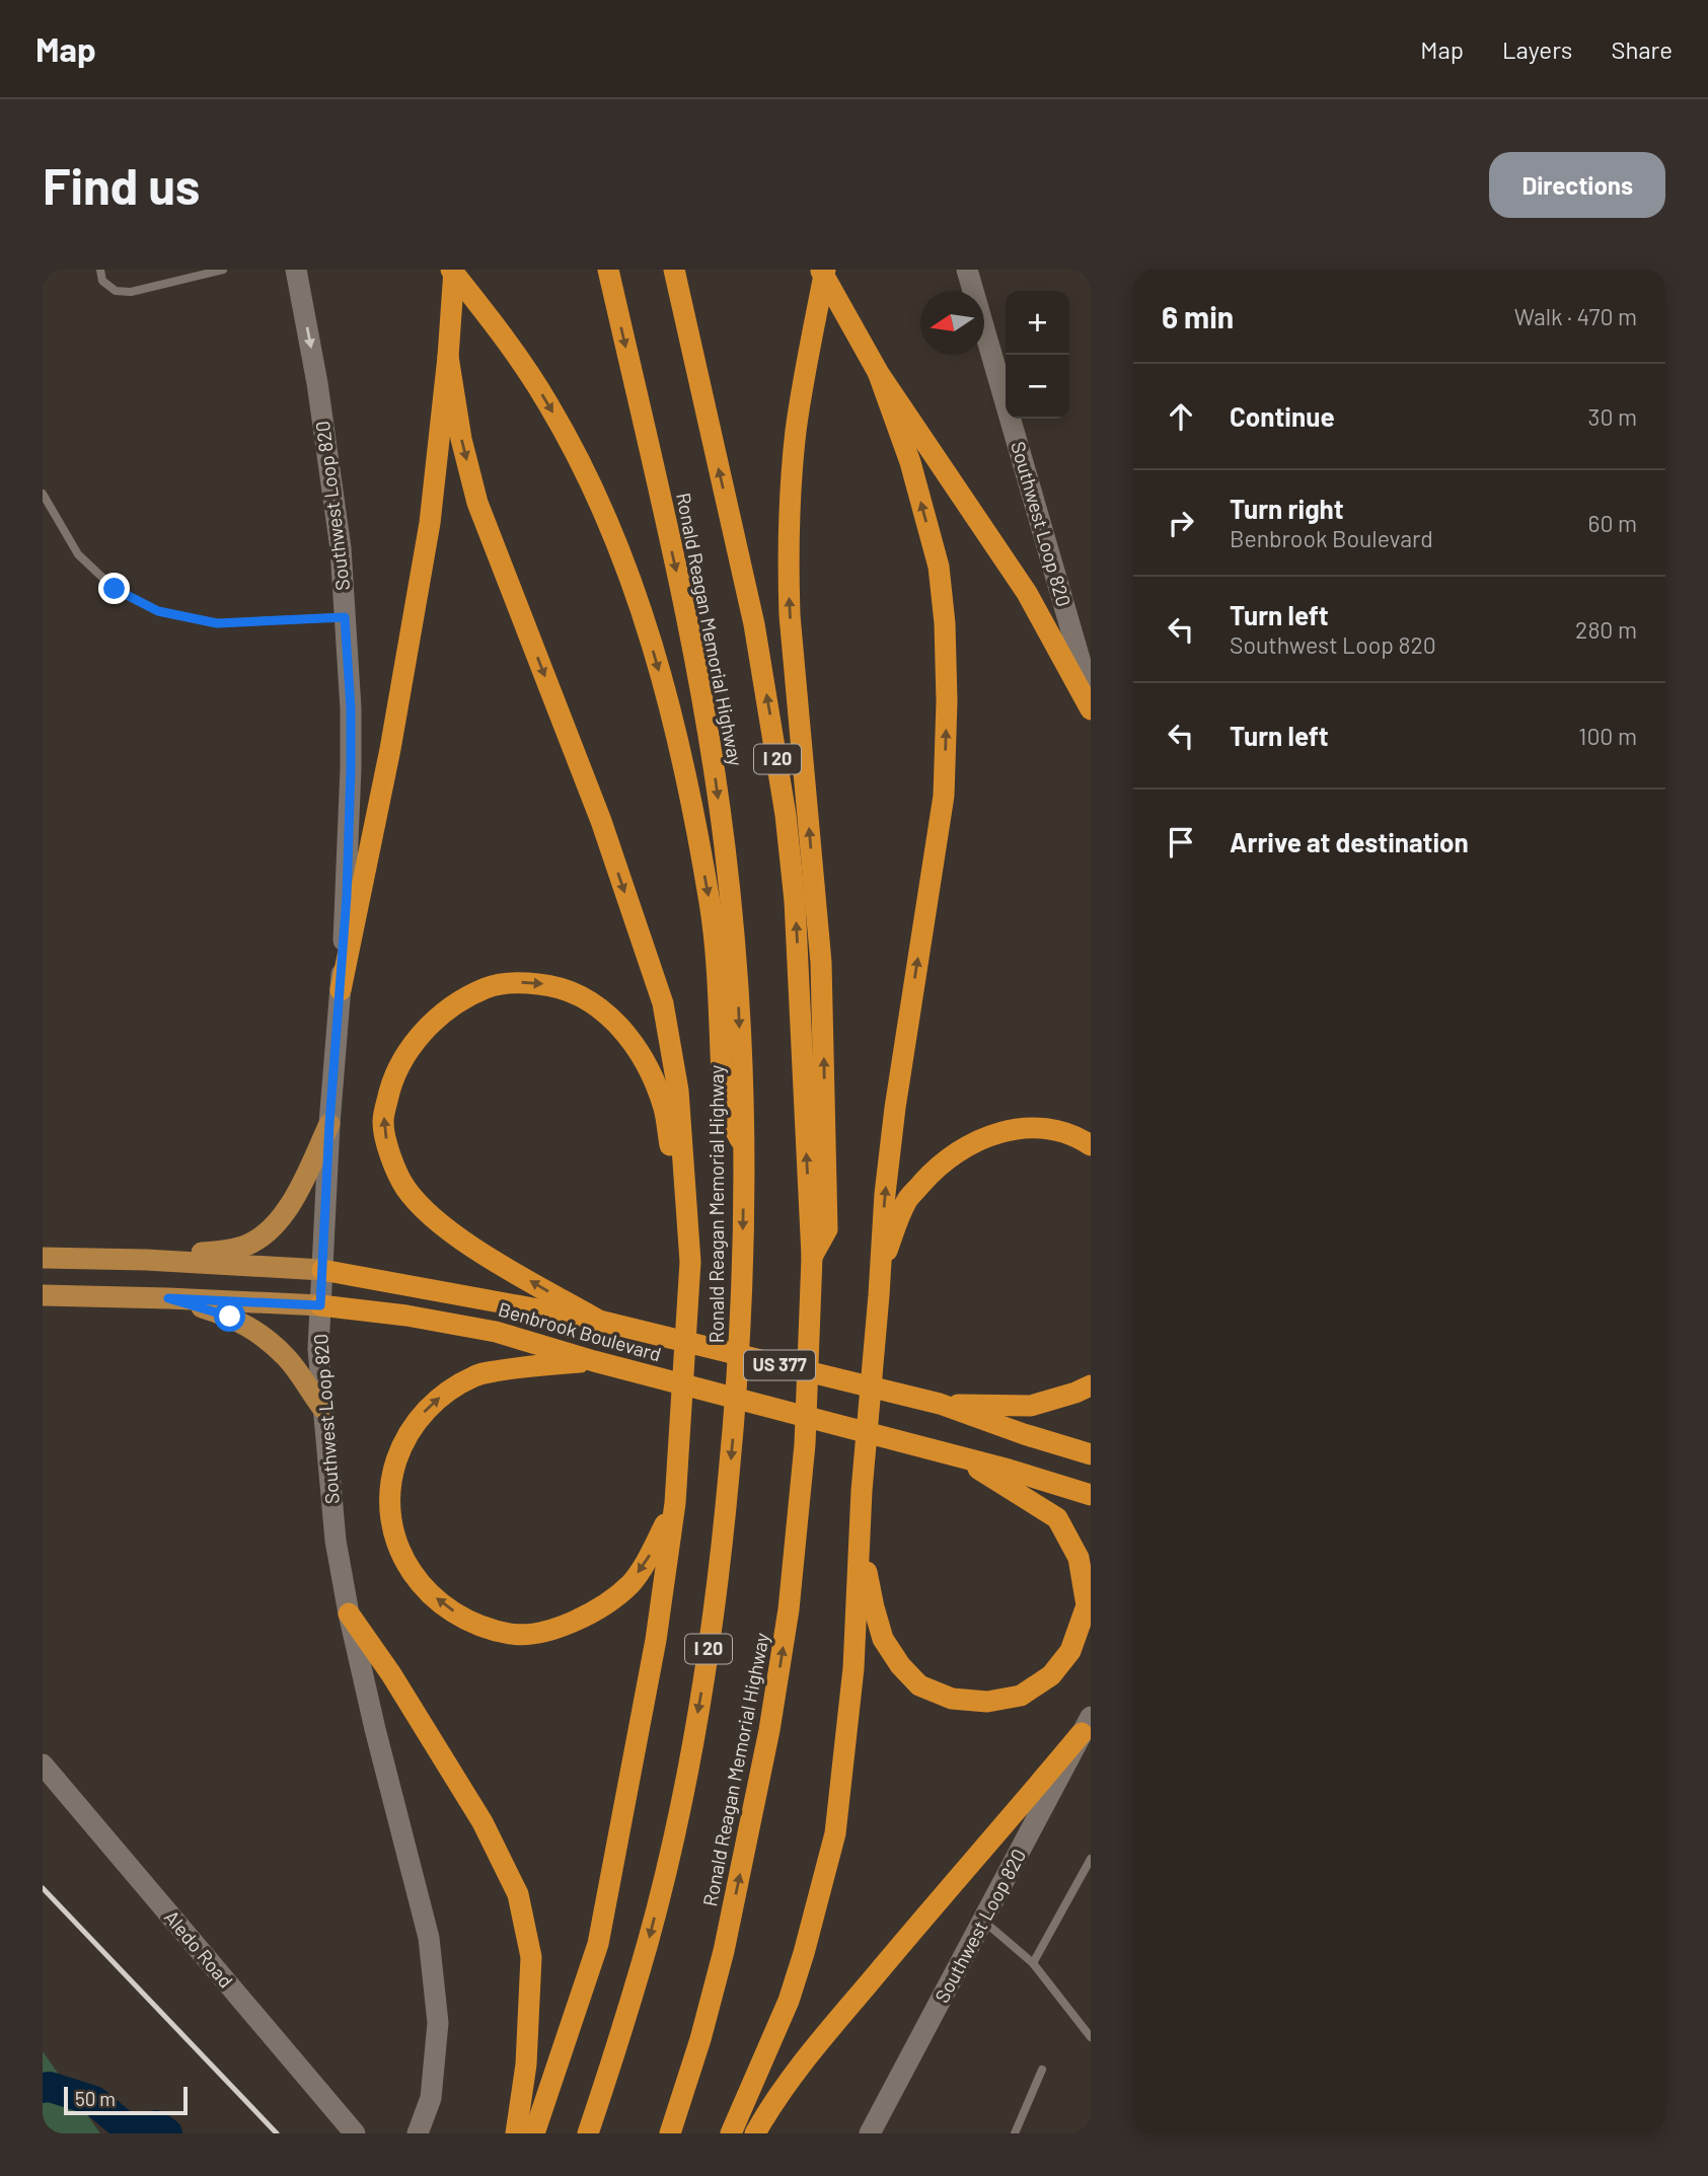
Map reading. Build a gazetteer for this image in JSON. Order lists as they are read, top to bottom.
{
  "streets": {
    "highway": [
      "Ronald Reagan Memorial Highway",
      "I 20",
      "Benbrook Boulevard",
      "US 377"
    ],
    "main road": ["Southwest Loop 820", "Aledo Road"]
  },
  "crossings": [
    ["Southwest Loop 820", "Benbrook Boulevard"]
  ],
  "scale_bar": "50 m",
  "north": "left",
  "page": {
    "header": "Map",
    "nav": ["Map", "Layers", "Share"],
    "buttons": "Directions",
    "title": "Find us",
    "heading": ["6 min", "Walk · 470 m"],
    "map_buttons": ["+", "−"],
    "list": [
      ["Continue", "30 m"],
      ["Turn right", "Benbrook Boulevard", "60 m"],
      ["Turn left", "Southwest Loop 820", "280 m"],
      ["Turn left", "100 m"],
      "Arrive at destination"
    ],
    "scale": "50 m"
  }
}
